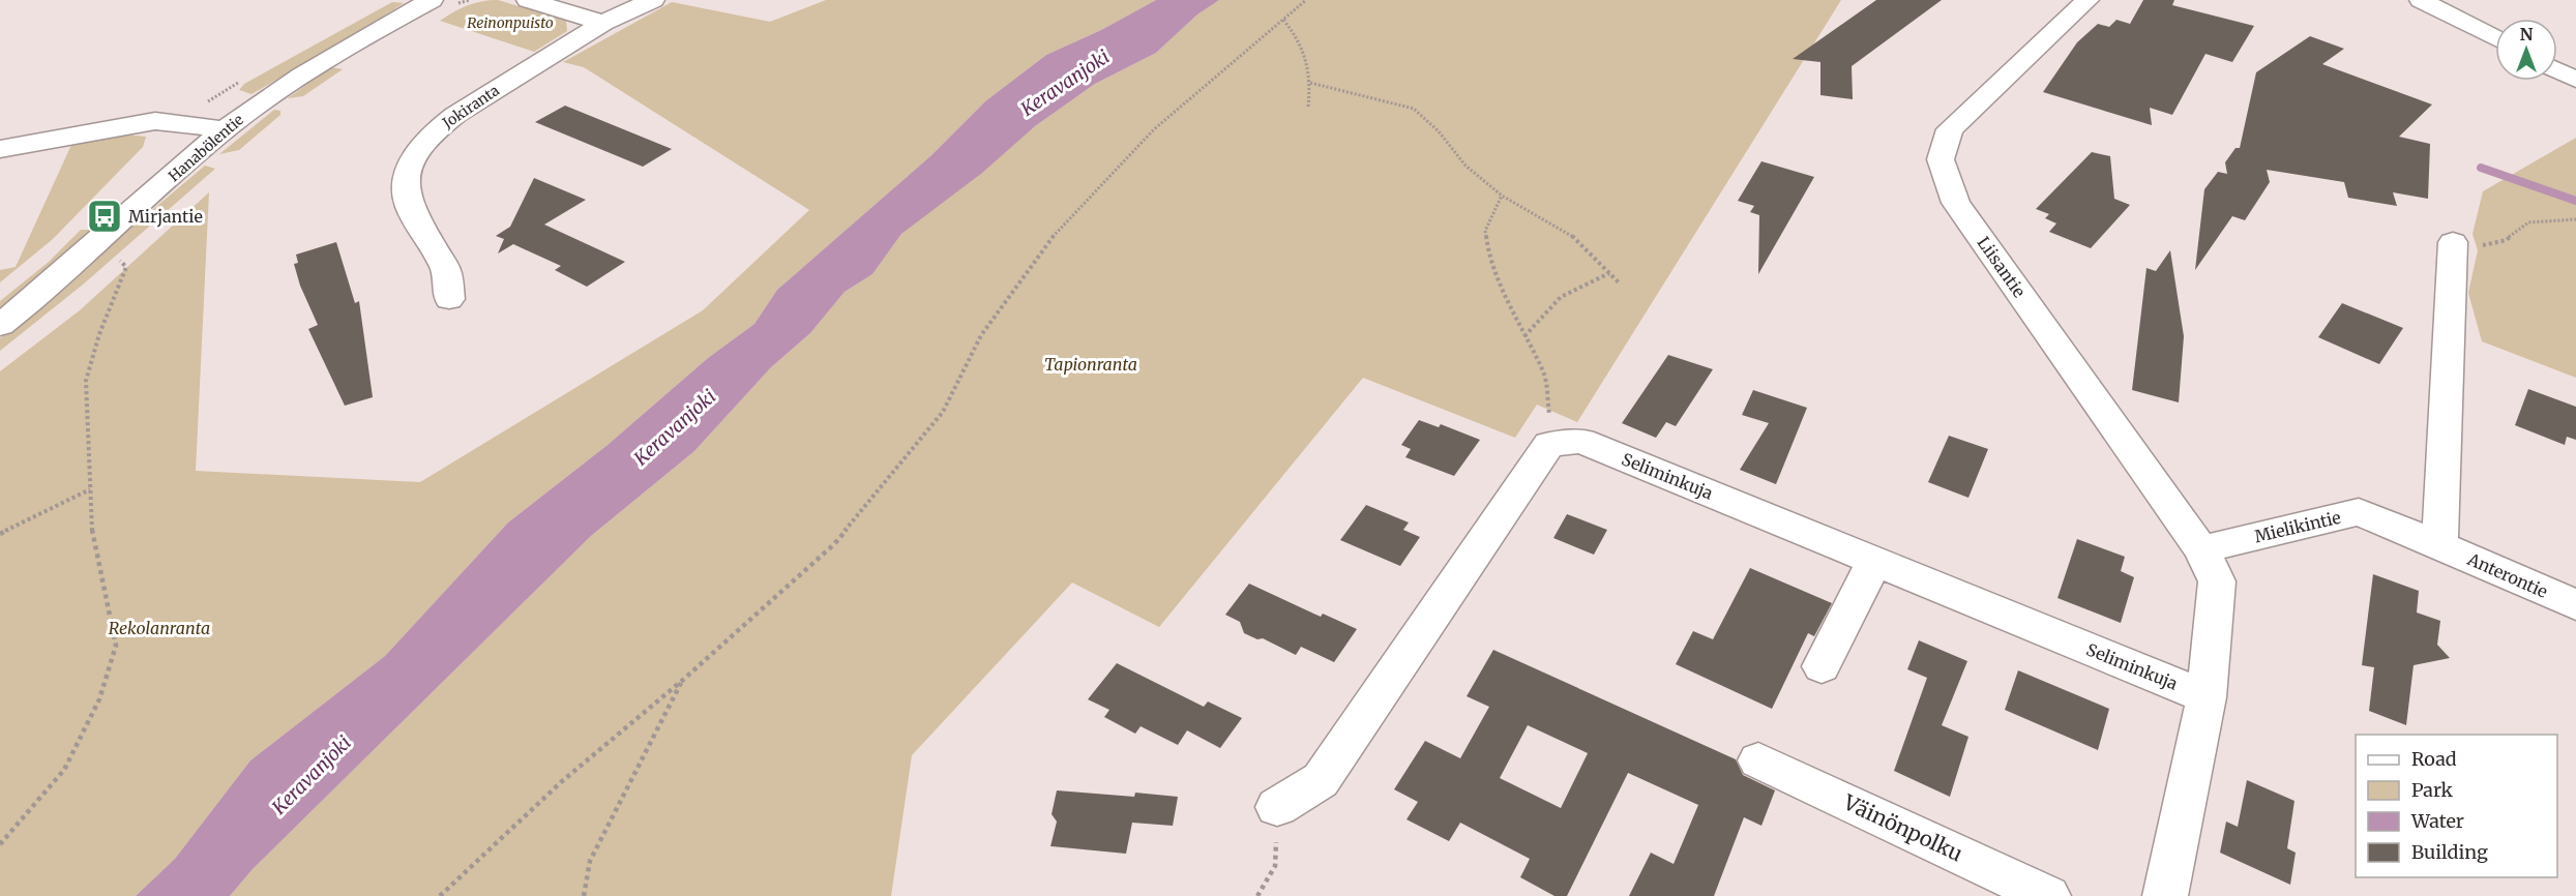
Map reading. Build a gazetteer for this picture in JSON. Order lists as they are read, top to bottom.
{
  "streets": {
    "street": [
      "Jokiranta",
      "Hanabölentie",
      "Liisantie",
      "Seliminkuja",
      "Mielikintie",
      "Anterontie",
      "Väinönpolku"
    ]
  },
  "crossings": [
    ["Liisantie", "Mielikintie"],
    ["Mielikintie", "Anterontie"]
  ],
  "water": ["Keravanjoki"],
  "parks": ["Reinonpuisto", "Tapionranta", "Rekolanranta"],
  "places": {
    "bus stop": ["Mirjantie"]
  },
  "legend": [
    "Road",
    "Park",
    "Water",
    "Building"
  ],
  "north": "top"
}
